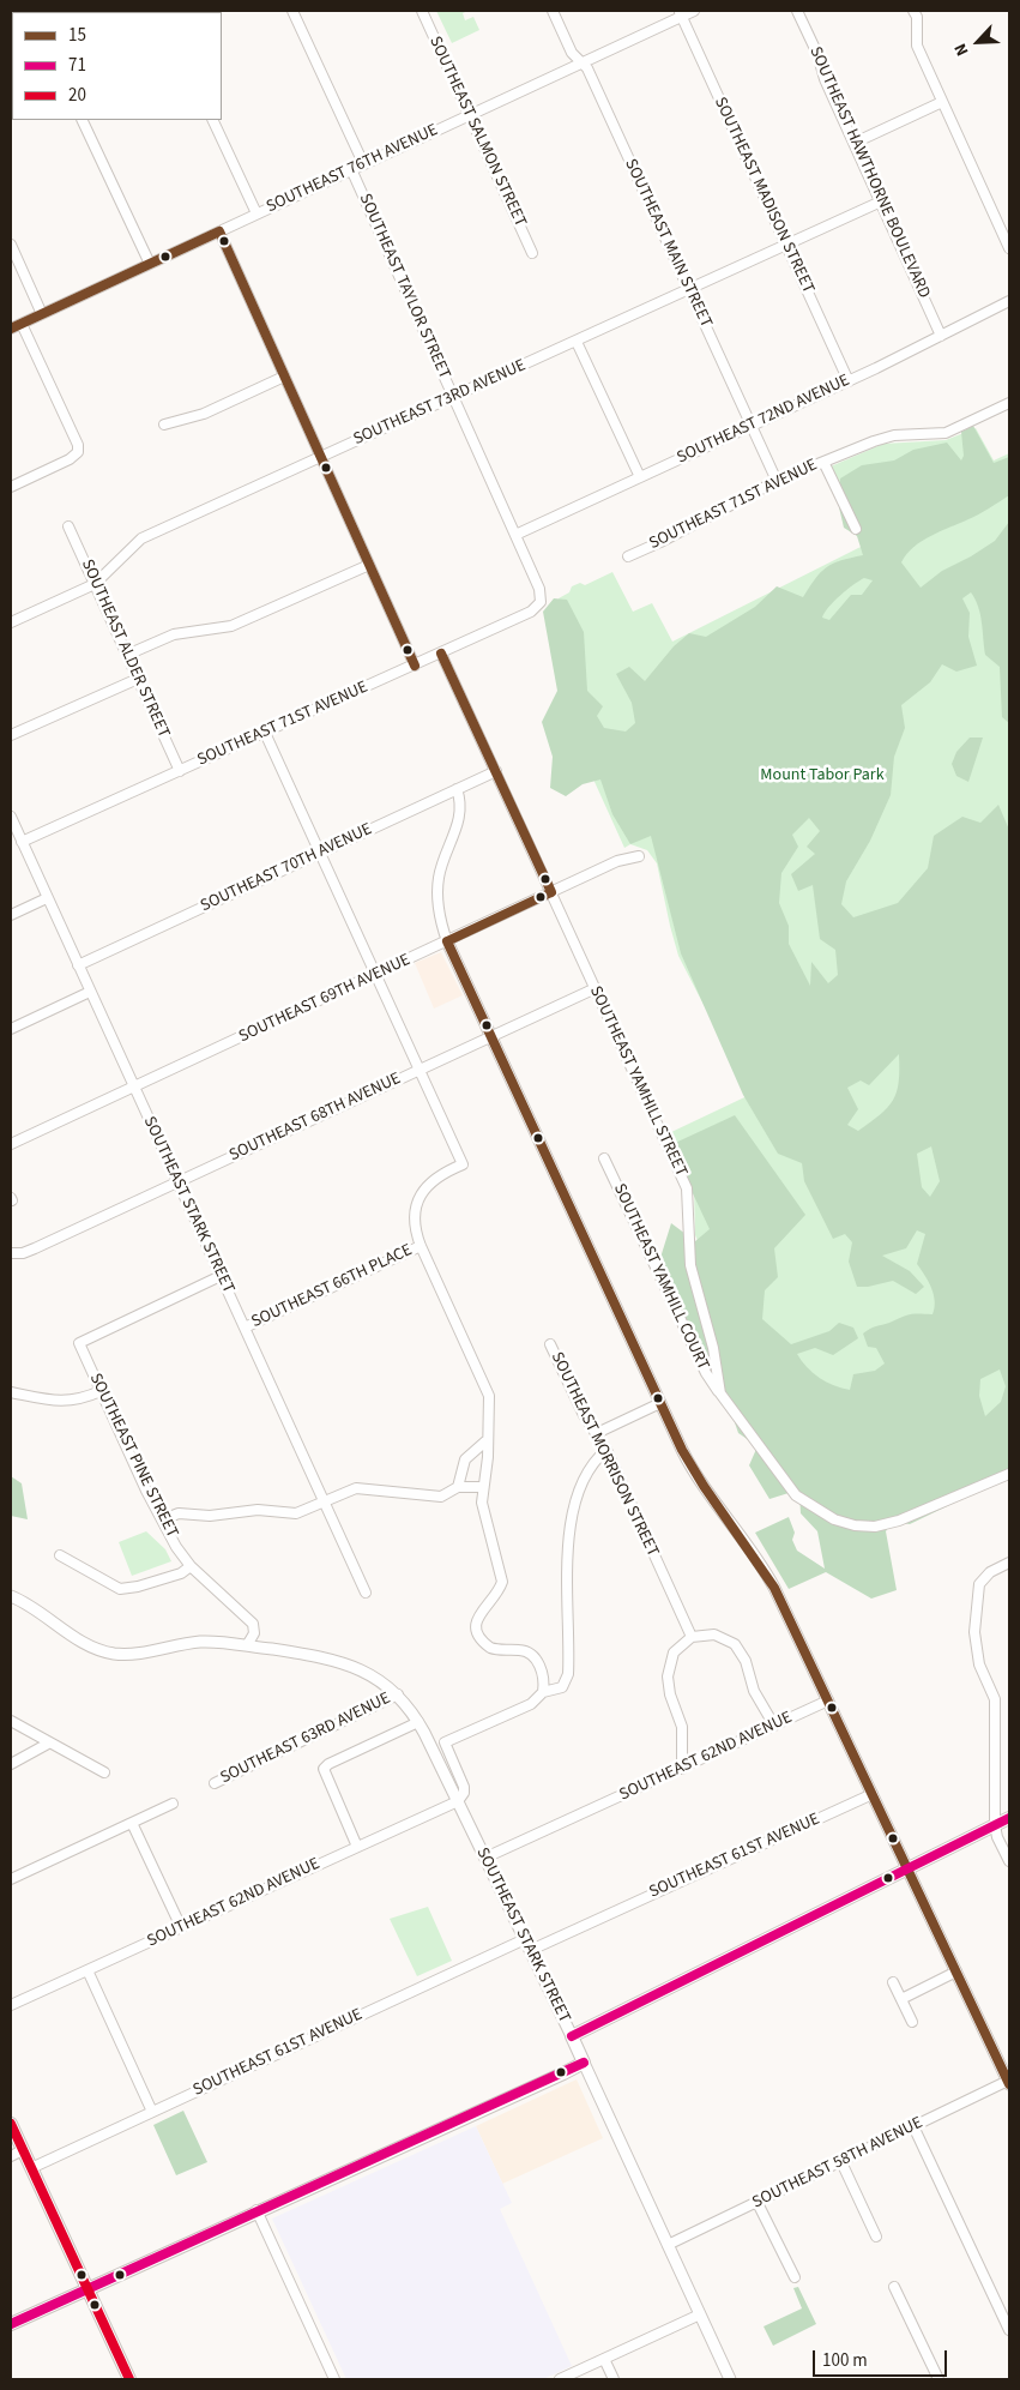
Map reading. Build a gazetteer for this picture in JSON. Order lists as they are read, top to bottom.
{
  "streets": {
    "main road": ["SOUTHEAST STARK STREET"],
    "street": [
      "SOUTHEAST SALMON STREET",
      "SOUTHEAST 76TH AVENUE",
      "SOUTHEAST HAWTHORNE BOULEVARD",
      "SOUTHEAST MADISON STREET",
      "SOUTHEAST MAIN STREET",
      "SOUTHEAST TAYLOR STREET",
      "SOUTHEAST 73RD AVENUE",
      "SOUTHEAST 72ND AVENUE",
      "SOUTHEAST 71ST AVENUE",
      "SOUTHEAST ALDER STREET",
      "SOUTHEAST 70TH AVENUE",
      "SOUTHEAST 69TH AVENUE",
      "SOUTHEAST YAMHILL STREET",
      "SOUTHEAST 68TH AVENUE",
      "SOUTHEAST YAMHILL COURT",
      "SOUTHEAST 66TH PLACE",
      "SOUTHEAST MORRISON STREET",
      "SOUTHEAST PINE STREET",
      "SOUTHEAST 63RD AVENUE",
      "SOUTHEAST 62ND AVENUE",
      "SOUTHEAST 61ST AVENUE",
      "SOUTHEAST 58TH AVENUE"
    ]
  },
  "crossings": [
    ["SOUTHEAST SALMON STREET", "SOUTHEAST 76TH AVENUE"],
    ["SOUTHEAST 76TH AVENUE", "SOUTHEAST MADISON STREET"],
    ["SOUTHEAST 76TH AVENUE", "SOUTHEAST MAIN STREET"],
    ["SOUTHEAST 76TH AVENUE", "SOUTHEAST TAYLOR STREET"],
    ["SOUTHEAST HAWTHORNE BOULEVARD", "SOUTHEAST 73RD AVENUE"],
    ["SOUTHEAST HAWTHORNE BOULEVARD", "SOUTHEAST 72ND AVENUE"],
    ["SOUTHEAST MADISON STREET", "SOUTHEAST 73RD AVENUE"],
    ["SOUTHEAST MADISON STREET", "SOUTHEAST 72ND AVENUE"],
    ["SOUTHEAST MAIN STREET", "SOUTHEAST 73RD AVENUE"],
    ["SOUTHEAST MAIN STREET", "SOUTHEAST 72ND AVENUE"],
    ["SOUTHEAST MAIN STREET", "SOUTHEAST 71ST AVENUE"],
    ["SOUTHEAST TAYLOR STREET", "SOUTHEAST 73RD AVENUE"],
    ["SOUTHEAST TAYLOR STREET", "SOUTHEAST 72ND AVENUE"],
    ["SOUTHEAST TAYLOR STREET", "SOUTHEAST 71ST AVENUE"],
    ["SOUTHEAST 73RD AVENUE", "SOUTHEAST ALDER STREET"],
    ["SOUTHEAST 71ST AVENUE", "SOUTHEAST ALDER STREET"],
    ["SOUTHEAST 71ST AVENUE", "SOUTHEAST YAMHILL STREET"],
    ["SOUTHEAST 71ST AVENUE", "SOUTHEAST STARK STREET"],
    ["SOUTHEAST 70TH AVENUE", "SOUTHEAST YAMHILL STREET"],
    ["SOUTHEAST 70TH AVENUE", "SOUTHEAST STARK STREET"],
    ["SOUTHEAST 69TH AVENUE", "SOUTHEAST YAMHILL STREET"],
    ["SOUTHEAST 69TH AVENUE", "SOUTHEAST STARK STREET"],
    ["SOUTHEAST YAMHILL STREET", "SOUTHEAST 68TH AVENUE"],
    ["SOUTHEAST YAMHILL STREET", "SOUTHEAST YAMHILL COURT"],
    ["SOUTHEAST 68TH AVENUE", "SOUTHEAST STARK STREET"],
    ["SOUTHEAST STARK STREET", "SOUTHEAST 66TH PLACE"],
    ["SOUTHEAST STARK STREET", "SOUTHEAST PINE STREET"],
    ["SOUTHEAST STARK STREET", "SOUTHEAST 63RD AVENUE"],
    ["SOUTHEAST STARK STREET", "SOUTHEAST 62ND AVENUE"],
    ["SOUTHEAST STARK STREET", "SOUTHEAST 61ST AVENUE"],
    ["SOUTHEAST STARK STREET", "SOUTHEAST 58TH AVENUE"]
  ],
  "parks": ["Mount Tabor Park"],
  "lines": ["transit line 15", "transit line 71", "transit line 20"],
  "legend": ["15", "71", "20"],
  "scale_bar": "100 m",
  "north": "bottom left"
}
